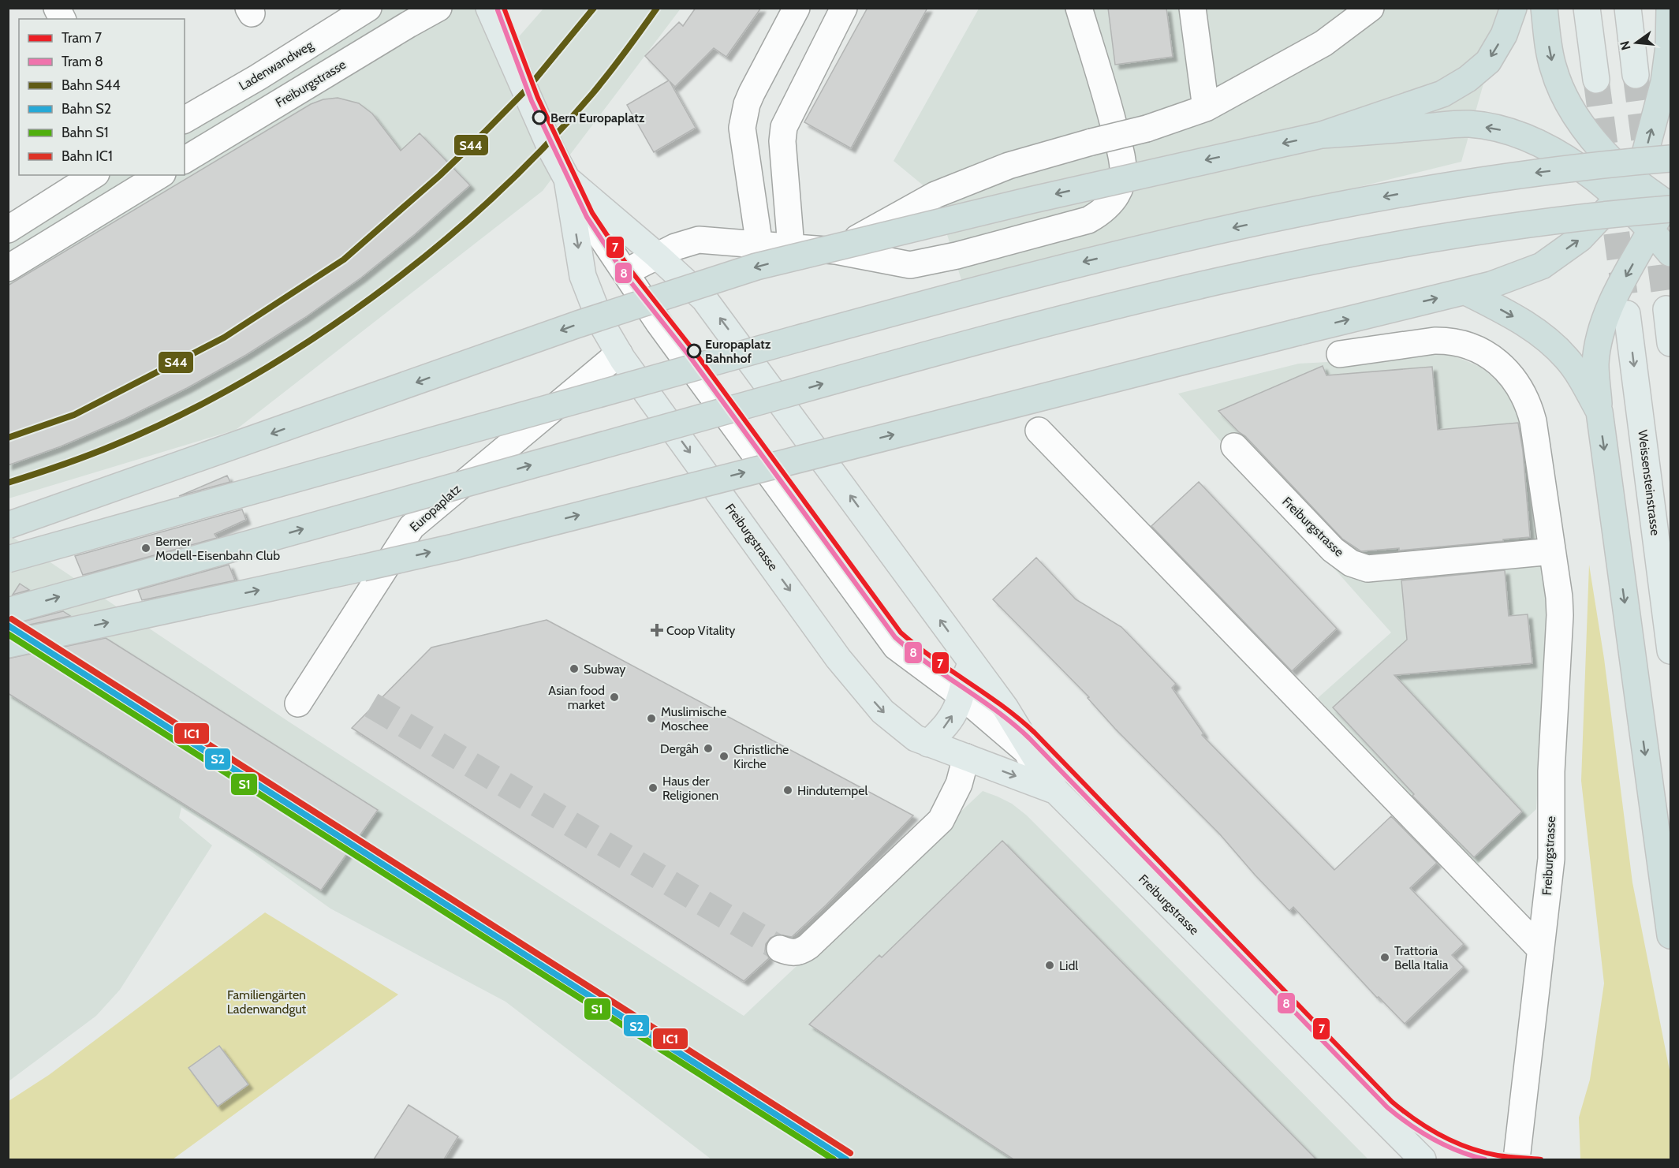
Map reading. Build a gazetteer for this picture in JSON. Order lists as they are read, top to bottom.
{
  "streets": {
    "main road": ["Freiburgstrasse", "Weissensteinstrasse"],
    "street": ["Ladenwandweg", "Europaplatz"]
  },
  "crossings": [
    ["Freiburgstrasse", "Europaplatz"]
  ],
  "one_way": ["Weissensteinstrasse"],
  "parks": ["Familiengärten Ladenwandgut"],
  "places": {
    "other": [
      "Bern Europaplatz",
      "Europaplatz Bahnhof",
      "Berner Modell-Eisenbahn Club",
      "Subway",
      "Asian food market",
      "Muslimische Moschee",
      "Dergâh",
      "Christliche Kirche",
      "Haus der Religionen",
      "Hindutempel",
      "Trattoria Bella Italia",
      "Lidl"
    ],
    "health": ["Coop Vitality"]
  },
  "lines": [
    "tram line 7",
    "rail line S44",
    "tram line 8",
    "rail line IC1",
    "rail line S2",
    "rail line S1"
  ],
  "legend": [
    "Tram 7",
    "Tram 8",
    "Bahn S44",
    "Bahn S2",
    "Bahn S1",
    "Bahn IC1"
  ],
  "north": "left"
}
